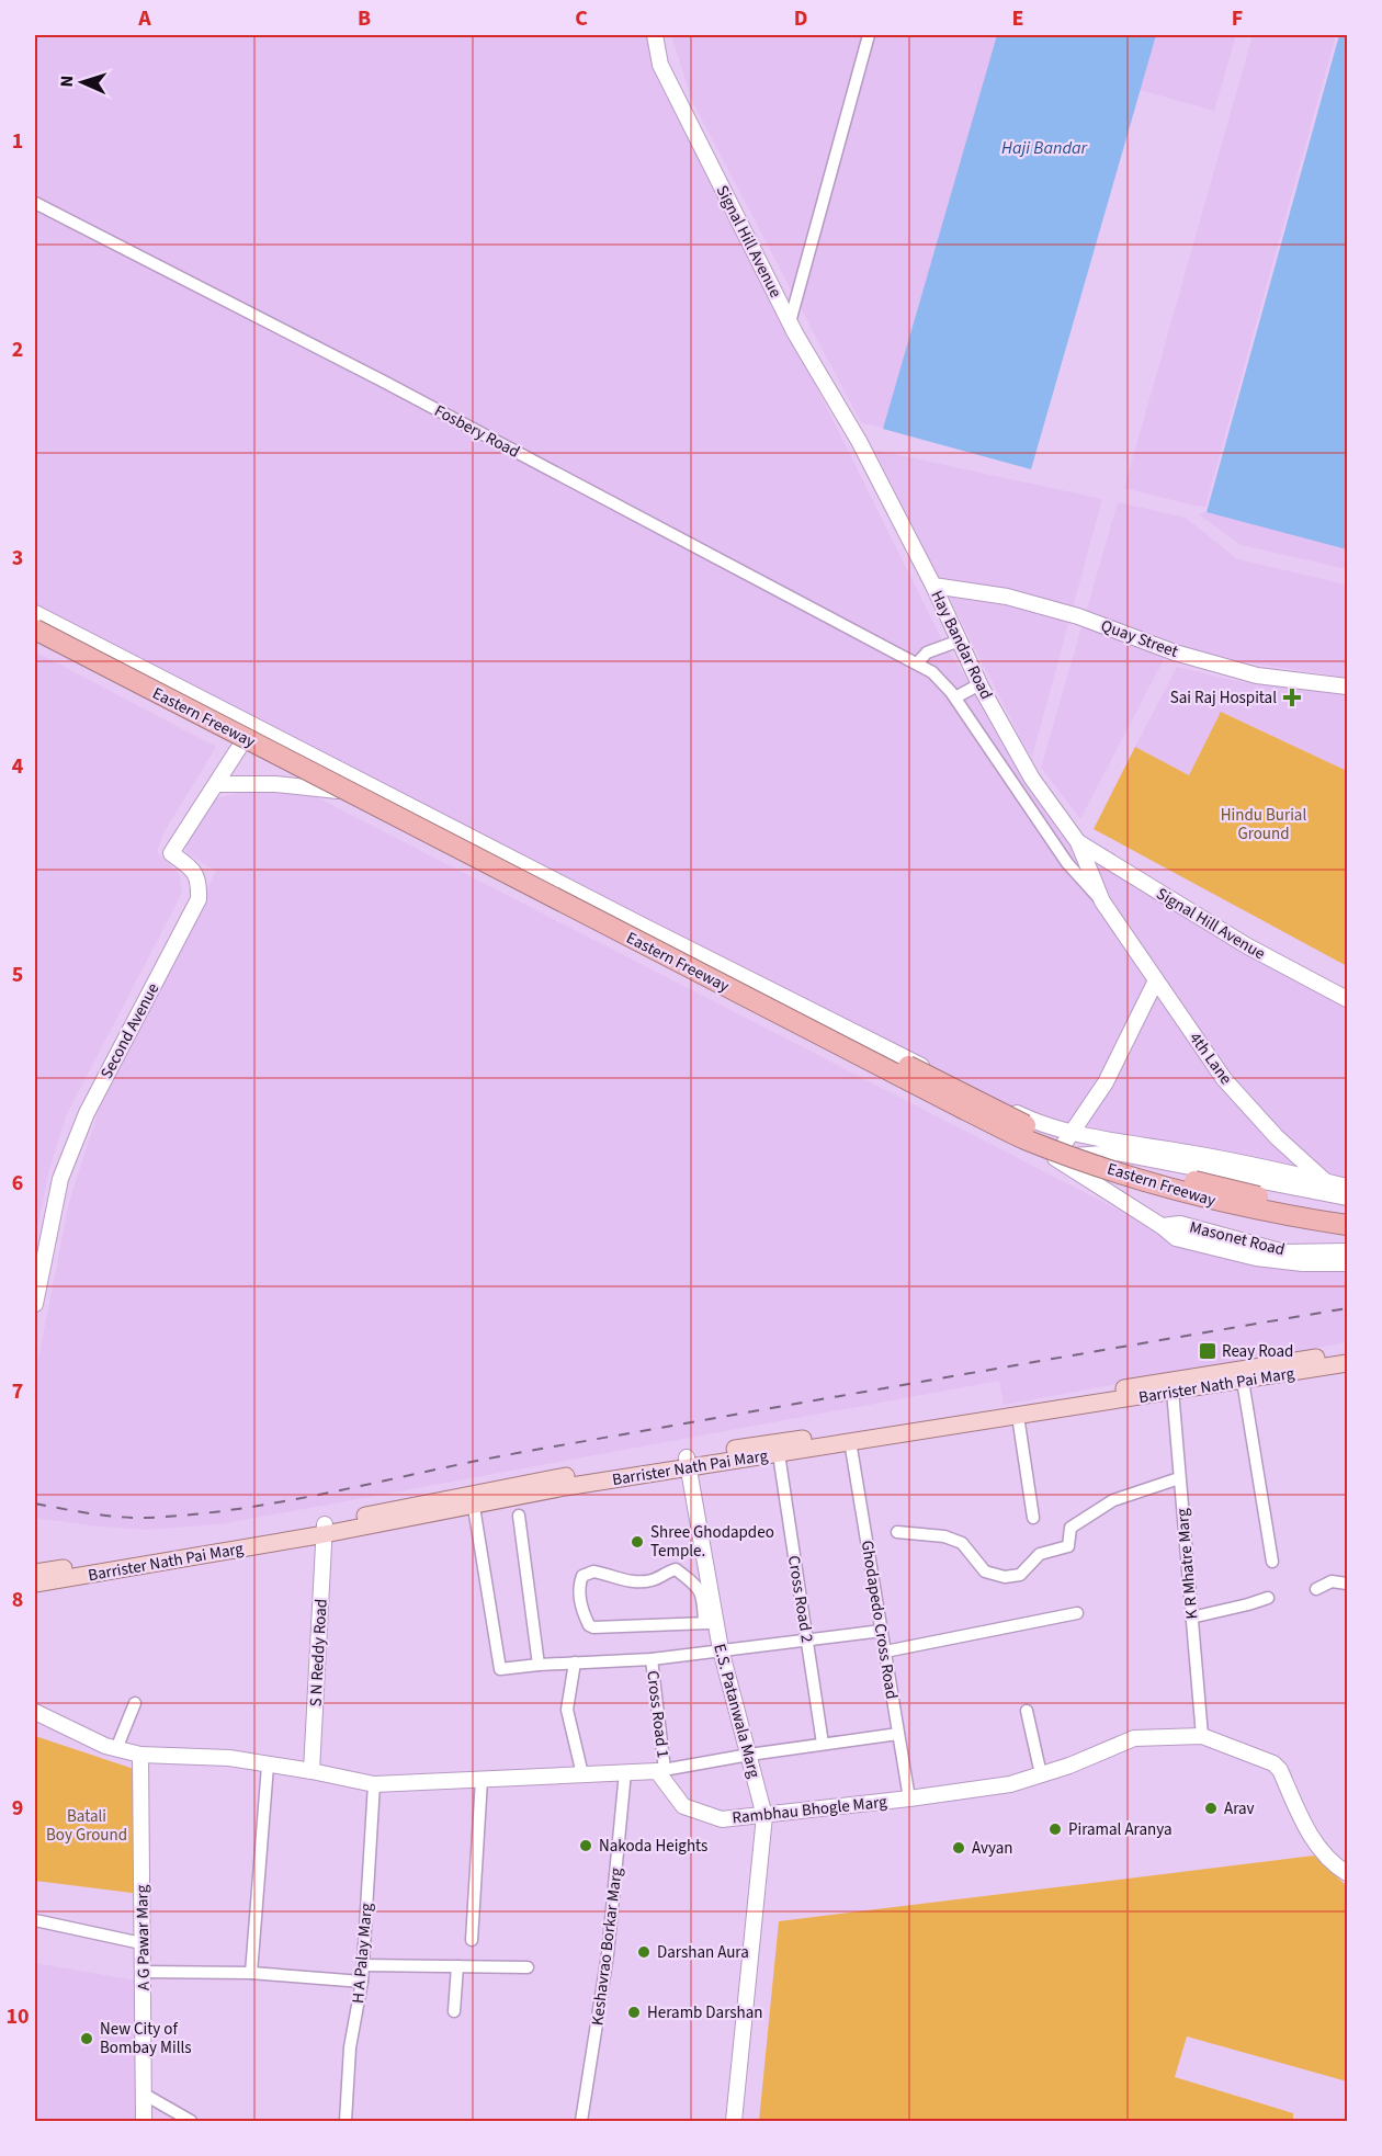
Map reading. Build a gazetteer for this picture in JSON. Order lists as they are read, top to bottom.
{
  "streets": {
    "highway": ["Eastern Freeway"],
    "main road": ["Barrister Nath Pai Marg"],
    "street": [
      "Signal Hill Avenue",
      "Fosbery Road",
      "Quay Street",
      "Hay Bandar Road",
      "Second Avenue",
      "4th Lane",
      "Masonet Road",
      "K R Mhatre Marg",
      "Cross Road 2",
      "Ghodapedo Cross Road",
      "S N Reddy Road",
      "E.S. Patanwala Marg",
      "Cross Road 1",
      "Rambhau Bhogle Marg",
      "A G Pawar Marg",
      "Keshavrao Borkar Marg",
      "H A Palay Marg"
    ]
  },
  "crossings": [
    ["Signal Hill Avenue", "Hay Bandar Road"],
    ["Signal Hill Avenue", "4th Lane"],
    ["Fosbery Road", "4th Lane"],
    ["Quay Street", "Hay Bandar Road"],
    ["Hay Bandar Road", "4th Lane"],
    ["Barrister Nath Pai Marg", "K R Mhatre Marg"],
    ["Barrister Nath Pai Marg", "Cross Road 2"],
    ["Barrister Nath Pai Marg", "Ghodapedo Cross Road"],
    ["Barrister Nath Pai Marg", "S N Reddy Road"],
    ["Barrister Nath Pai Marg", "E.S. Patanwala Marg"],
    ["K R Mhatre Marg", "Rambhau Bhogle Marg"],
    ["Ghodapedo Cross Road", "Rambhau Bhogle Marg"],
    ["E.S. Patanwala Marg", "Rambhau Bhogle Marg"],
    ["Cross Road 1", "Rambhau Bhogle Marg"]
  ],
  "water": ["Haji Bandar"],
  "parks": ["Hindu Burial Ground", "Batali Boy Ground"],
  "places": {
    "health": ["Sai Raj Hospital"],
    "transit": ["Reay Road"],
    "other": [
      "Shree Ghodapdeo Temple.",
      "Arav",
      "Piramal Aranya",
      "Nakoda Heights",
      "Avyan",
      "Darshan Aura",
      "Heramb Darshan",
      "New City of Bombay Mills"
    ]
  },
  "north": "left",
  "grid": {
    "columns": [
      "A",
      "B",
      "C",
      "D",
      "E",
      "F"
    ],
    "rows": [
      "1",
      "2",
      "3",
      "4",
      "5",
      "6",
      "7",
      "8",
      "9",
      "10"
    ]
  }
}
